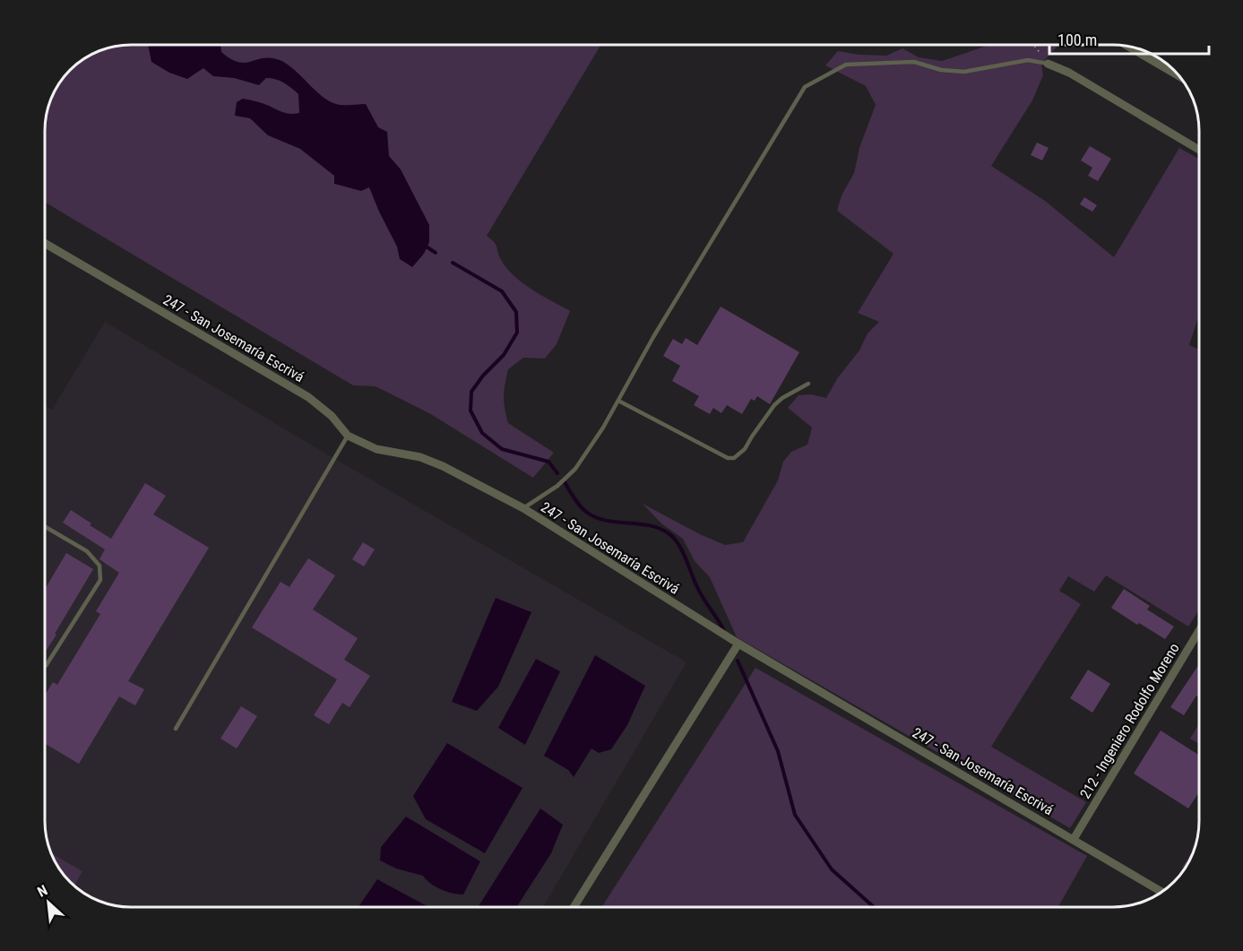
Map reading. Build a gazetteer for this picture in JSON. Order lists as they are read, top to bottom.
{
  "streets": {
    "street": ["247 - San Josemaría Escrivá", "212 - Ingeniero Rodolfo Moreno"]
  },
  "crossings": [
    ["247 - San Josemaría Escrivá", "212 - Ingeniero Rodolfo Moreno"]
  ],
  "scale_bar": "100 m",
  "north": "top left"
}
